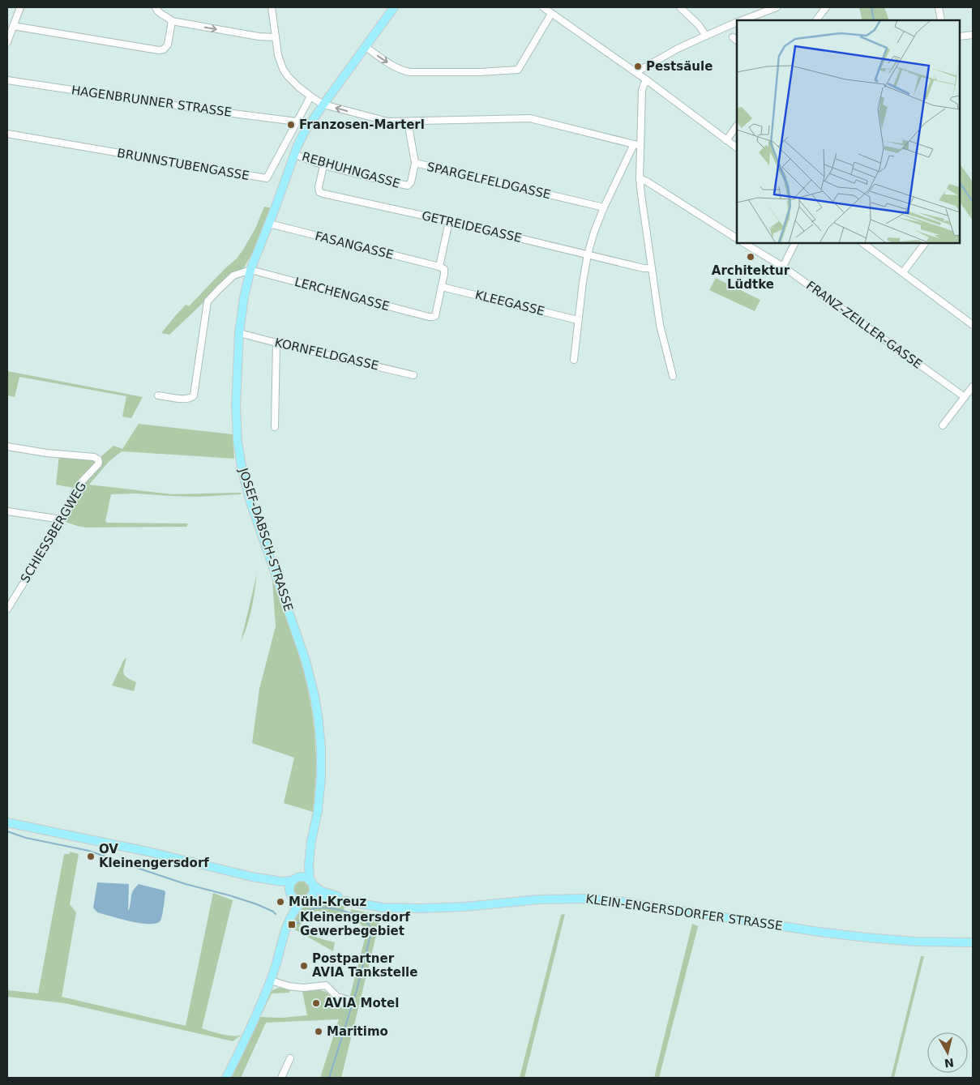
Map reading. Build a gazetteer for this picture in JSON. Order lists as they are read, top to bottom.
{
  "streets": {
    "main road": ["JOSEF-DABSCH-STRASSE", "KLEIN-ENGERSDORFER STRASSE"],
    "street": [
      "HAGENBRUNNER STRASSE",
      "BRUNNSTUBENGASSE",
      "REBHUHNGASSE",
      "SPARGELFELDGASSE",
      "GETREIDEGASSE",
      "FASANGASSE",
      "LERCHENGASSE",
      "KLEEGASSE",
      "FRANZ-ZEILLER-GASSE",
      "KORNFELDGASSE",
      "SCHIESSBERGWEG"
    ]
  },
  "crossings": [
    ["HAGENBRUNNER STRASSE", "BRUNNSTUBENGASSE"],
    ["REBHUHNGASSE", "SPARGELFELDGASSE"],
    ["REBHUHNGASSE", "GETREIDEGASSE"],
    ["REBHUHNGASSE", "JOSEF-DABSCH-STRASSE"],
    ["FASANGASSE", "JOSEF-DABSCH-STRASSE"],
    ["LERCHENGASSE", "KLEEGASSE"],
    ["LERCHENGASSE", "JOSEF-DABSCH-STRASSE"],
    ["KORNFELDGASSE", "JOSEF-DABSCH-STRASSE"],
    ["JOSEF-DABSCH-STRASSE", "KLEIN-ENGERSDORFER STRASSE"]
  ],
  "places": {
    "other": [
      "Pestsäule",
      "Franzosen-Marterl",
      "Architektur Lüdtke",
      "OV Kleinengersdorf",
      "Mühl-Kreuz",
      "Postpartner AVIA Tankstelle",
      "AVIA Motel",
      "Maritimo"
    ],
    "transit": ["Kleinengersdorf Gewerbegebiet"]
  },
  "north": "bottom"
}
